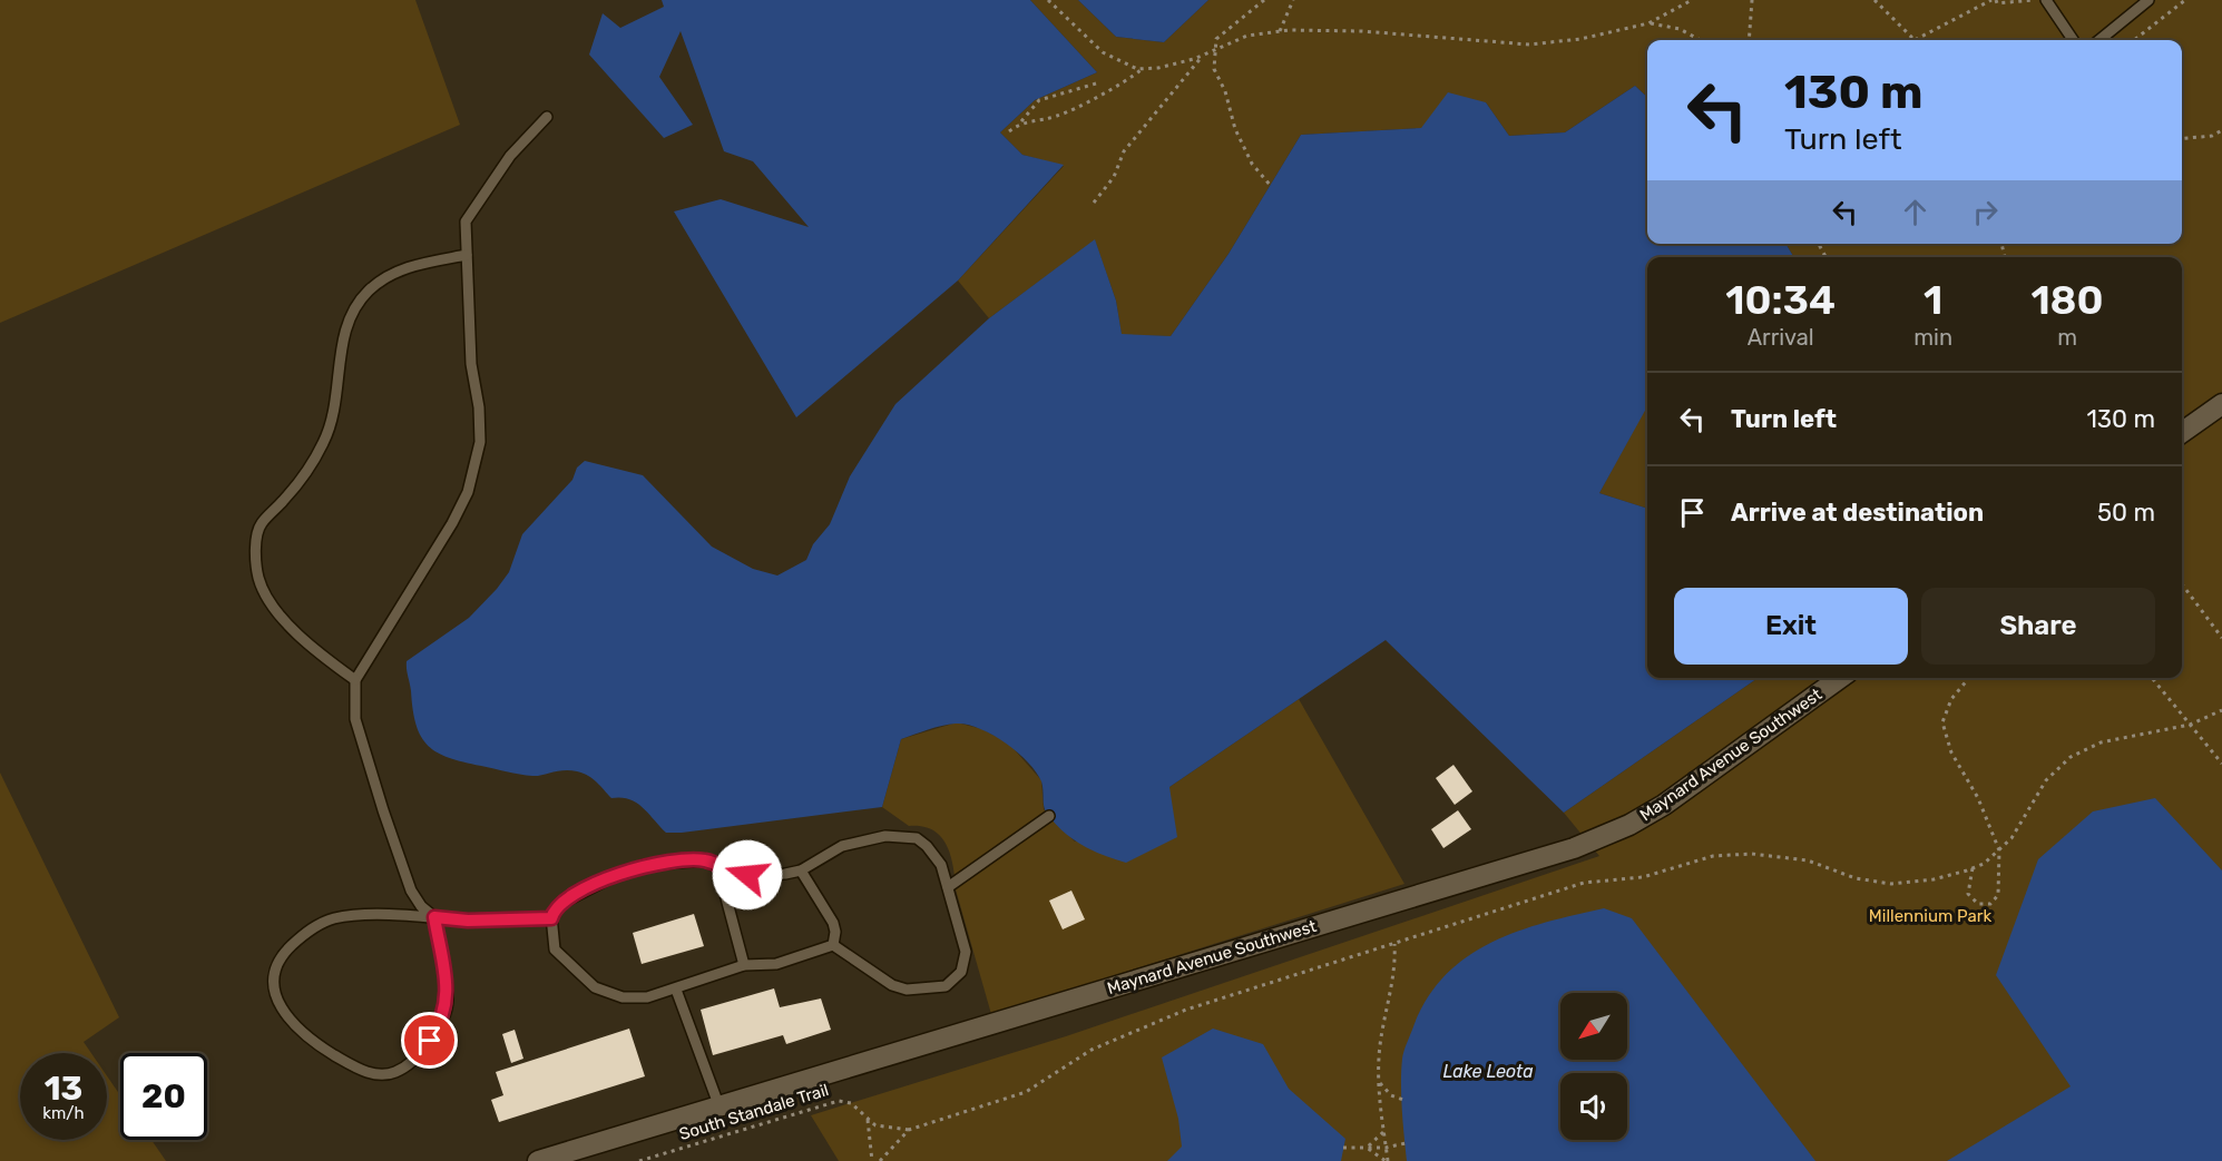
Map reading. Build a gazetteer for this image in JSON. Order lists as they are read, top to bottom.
{
  "streets": {
    "street": ["Maynard Avenue Southwest"],
    "path": ["South Standale Trail"]
  },
  "water": ["Lake Leota"],
  "parks": ["Millennium Park"],
  "north": "bottom left",
  "page": {
    "turn": ["130 m", "Turn left"],
    "eta": [
      "10:34",
      "Arrival",
      "1",
      "min",
      "180",
      "m"
    ],
    "list": [
      {
        "name": "Turn left",
        "value": "130 m"
      },
      {
        "name": "Arrive at destination",
        "value": "50 m"
      }
    ],
    "buttons": ["Exit", "Share"],
    "speed": "13 km/h",
    "limit": "20"
  }
}
